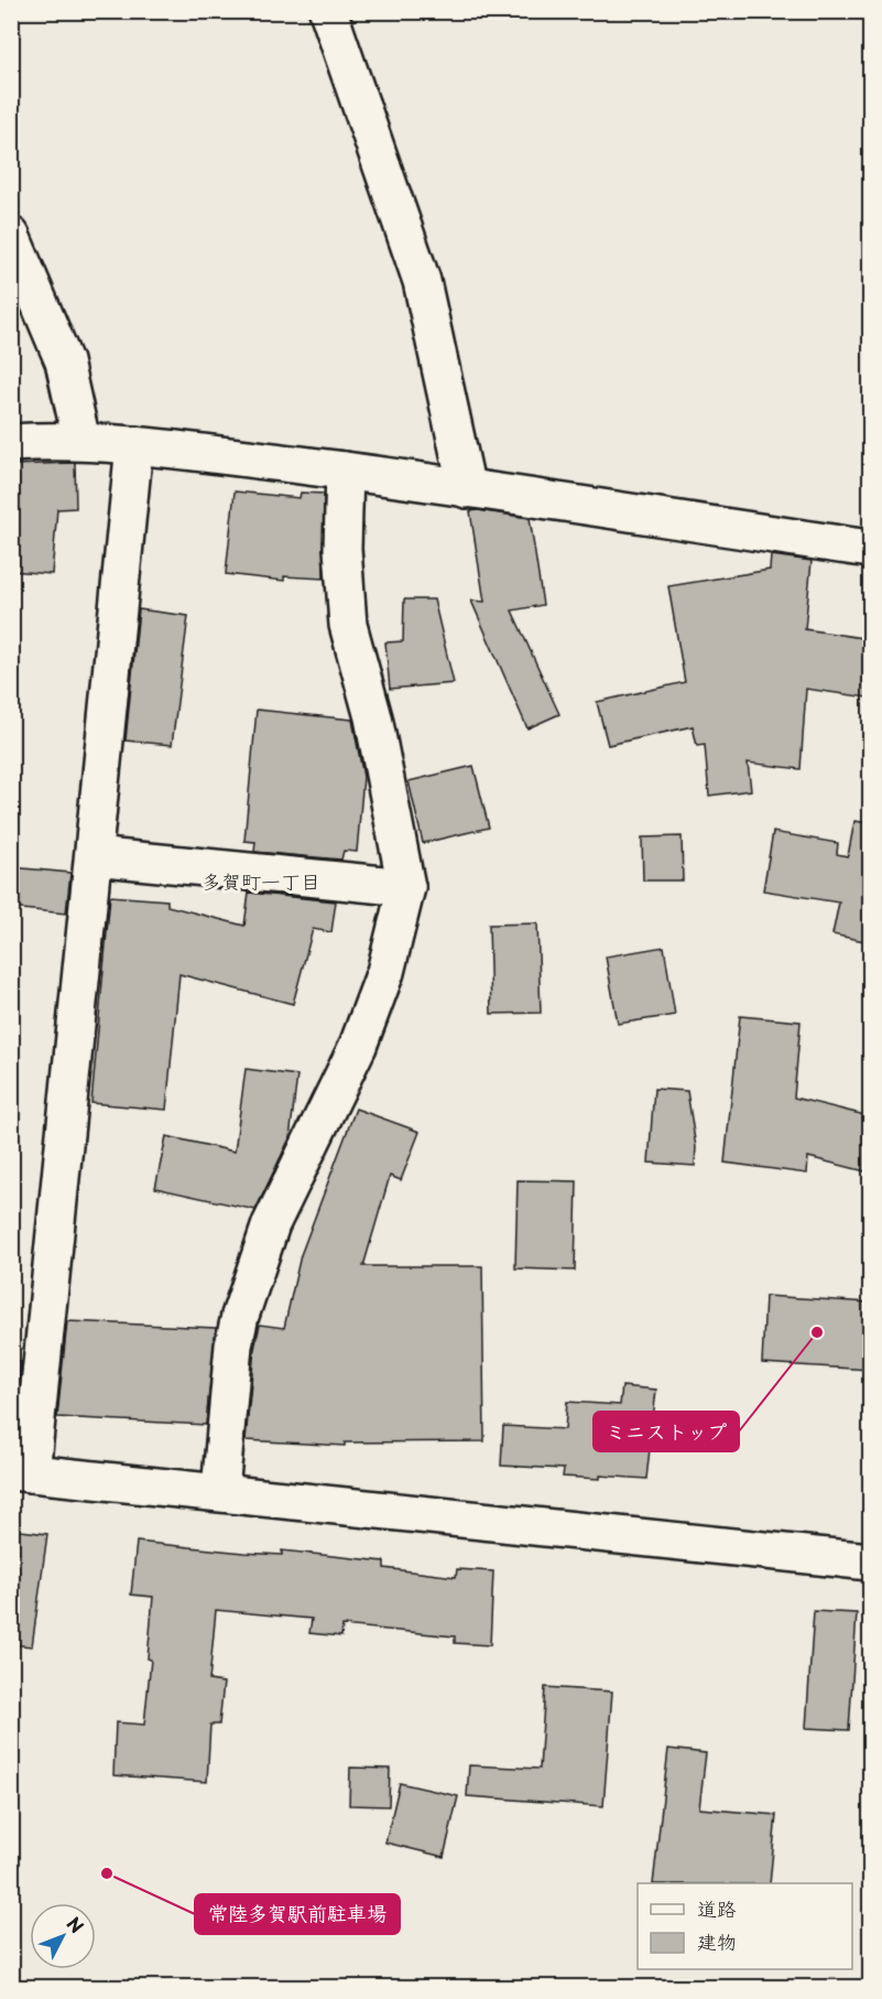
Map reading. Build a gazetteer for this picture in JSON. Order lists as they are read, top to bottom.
{
  "districts": ["多賀町一丁目"],
  "places": ["ミニストップ", "常陸多賀駅前駐車場"],
  "legend": ["道路", "建物"],
  "north": "top right"
}
